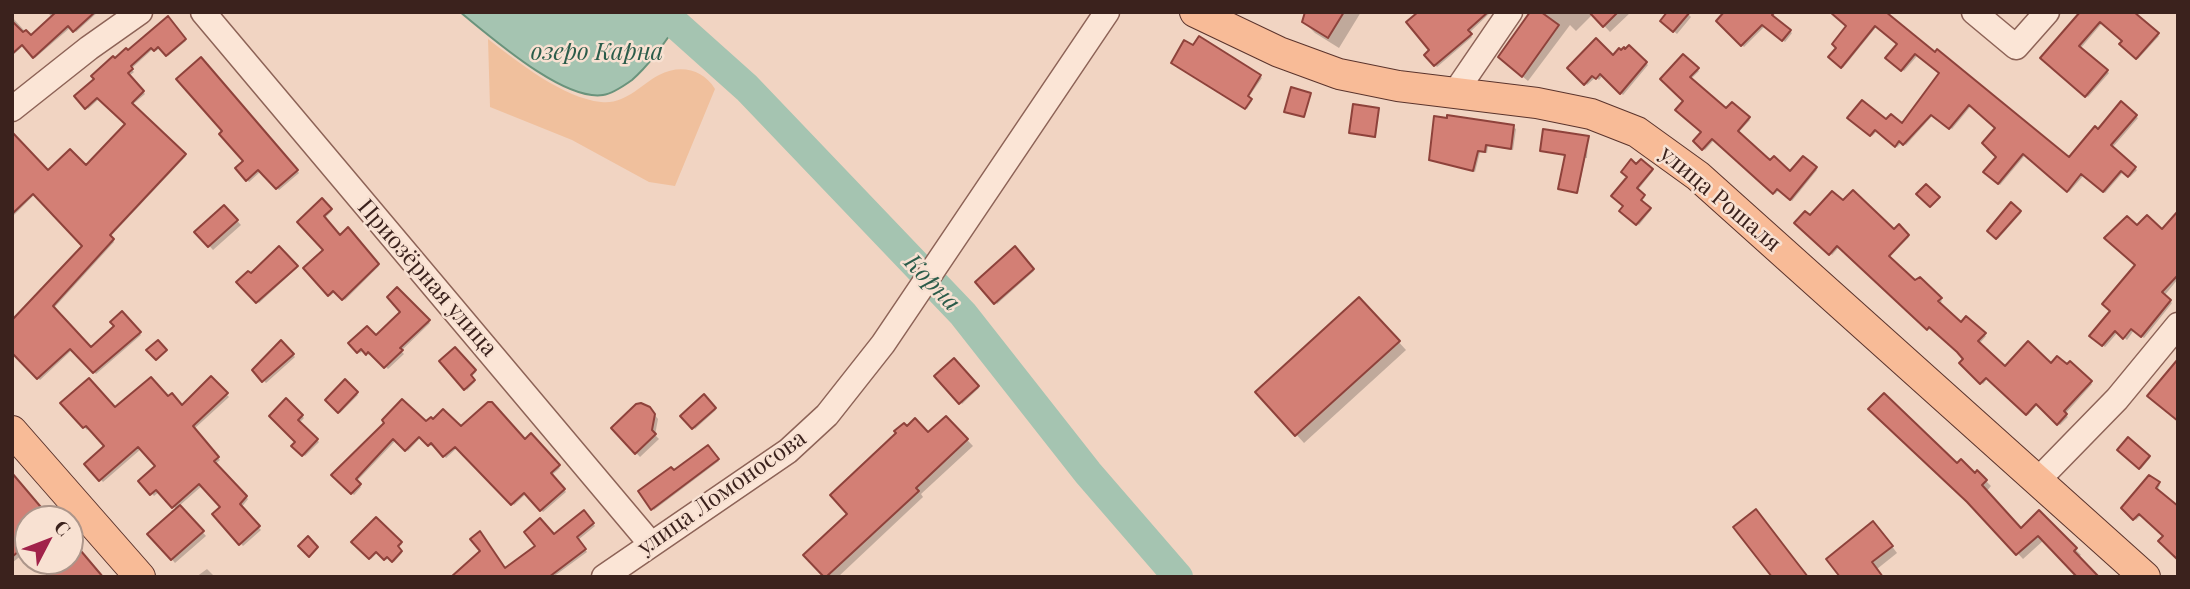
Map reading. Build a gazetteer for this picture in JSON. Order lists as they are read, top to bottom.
{
  "streets": {
    "main road": ["улица Рошаля"],
    "street": ["Приозёрная улица", "улица Ломоносова"]
  },
  "crossings": [
    ["Приозёрная улица", "улица Ломоносова"]
  ],
  "water": ["озеро Карна", "Корна"],
  "north": "top right"
}
